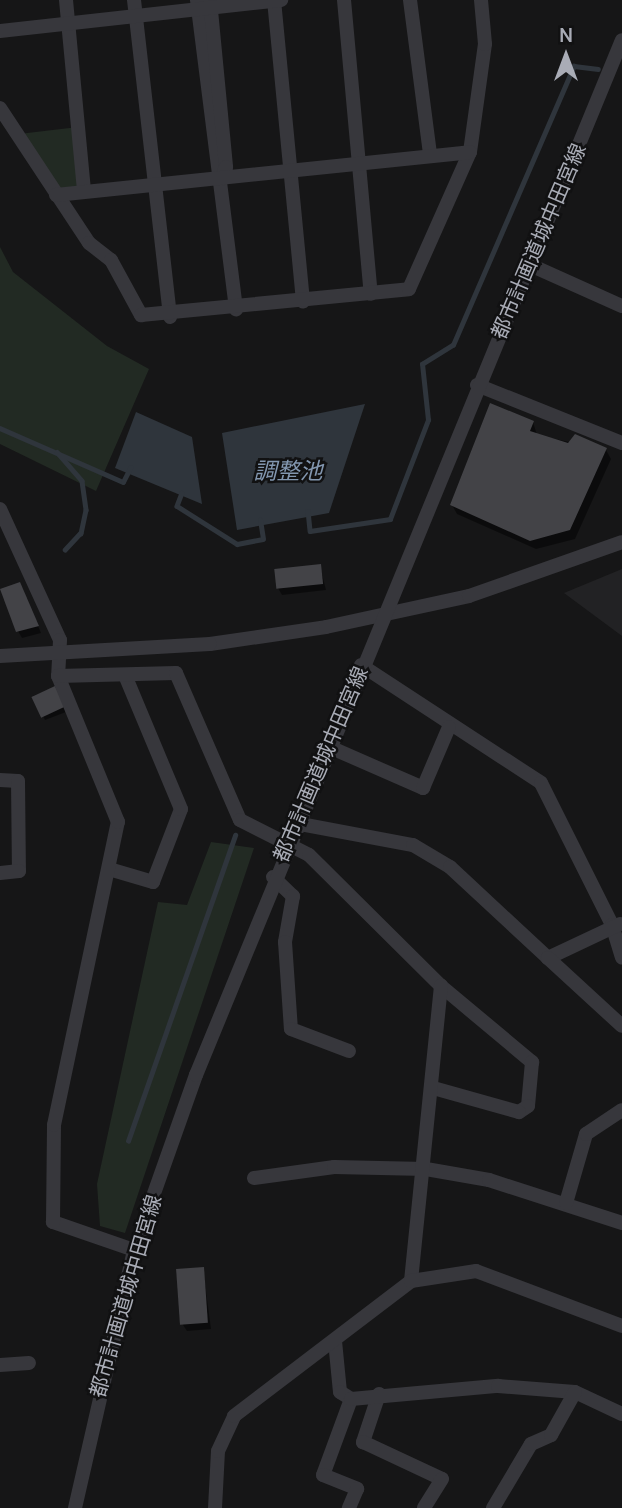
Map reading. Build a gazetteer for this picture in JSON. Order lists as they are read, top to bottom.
{
  "streets": {
    "street": ["都市計画道城中田宮線"]
  },
  "water": ["調整池"],
  "north": "top"
}
